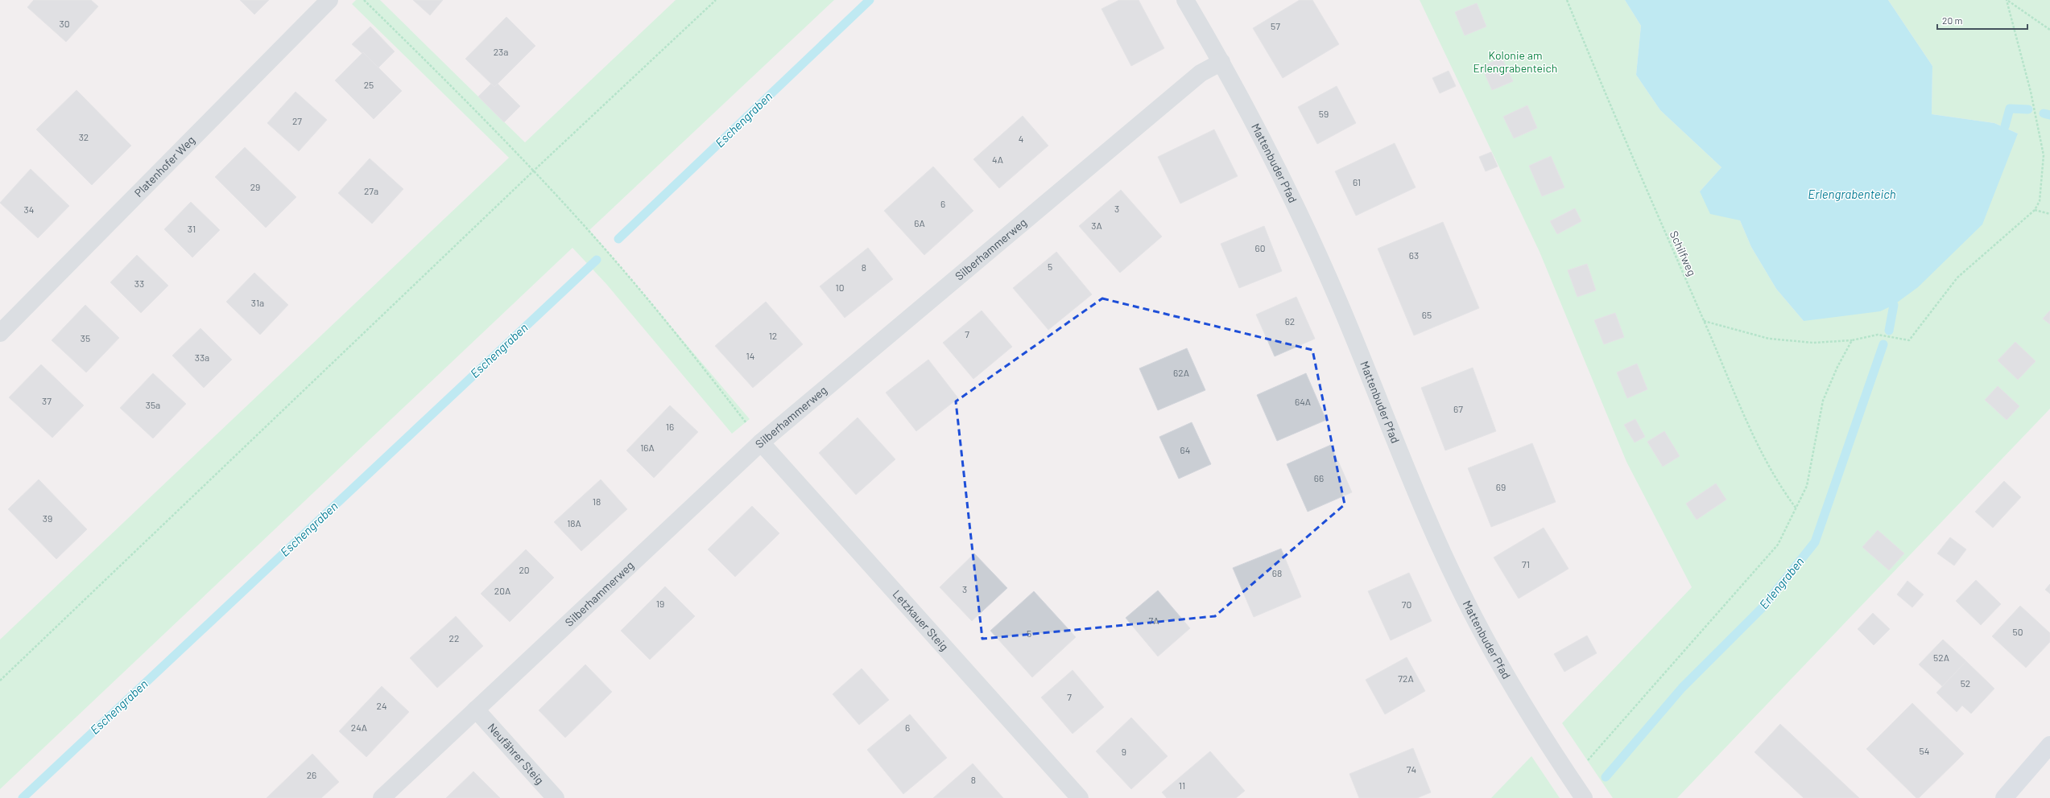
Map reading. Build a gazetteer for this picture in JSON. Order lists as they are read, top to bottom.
{
  "streets": {
    "street": [
      "Mattenbuder Pfad",
      "Platenhofer Weg",
      "Silberhammerweg",
      "Letzkauer Steig",
      "Neufährer Steig"
    ],
    "path": ["Schilfweg"]
  },
  "crossings": [
    ["Mattenbuder Pfad", "Silberhammerweg"],
    ["Silberhammerweg", "Letzkauer Steig"],
    ["Silberhammerweg", "Neufährer Steig"]
  ],
  "water": ["Eschengraben", "Erlengrabenteich", "Erlengraben"],
  "parks": ["Kolonie am Erlengrabenteich"],
  "house_numbers": [
    "30",
    "57",
    "23a",
    "25",
    "59",
    "27",
    "32",
    "4",
    "4A",
    "61",
    "29",
    "27a",
    "6",
    "3",
    "34",
    "6A",
    "3A",
    "31",
    "60",
    "63",
    "5",
    "8",
    "33",
    "10",
    "31a",
    "65",
    "62",
    "7",
    "12",
    "35",
    "14",
    "33a",
    "62A",
    "37",
    "64A",
    "35a",
    "67",
    "16",
    "16A",
    "64",
    "66",
    "69",
    "18",
    "39",
    "18A",
    "71",
    "20",
    "68",
    "3",
    "20A",
    "19",
    "70",
    "7A",
    "50",
    "5",
    "22",
    "52A",
    "72A",
    "52",
    "7",
    "24",
    "24A",
    "6",
    "54",
    "9",
    "74",
    "26",
    "8",
    "11"
  ],
  "scale_bar": "20 m"
}
